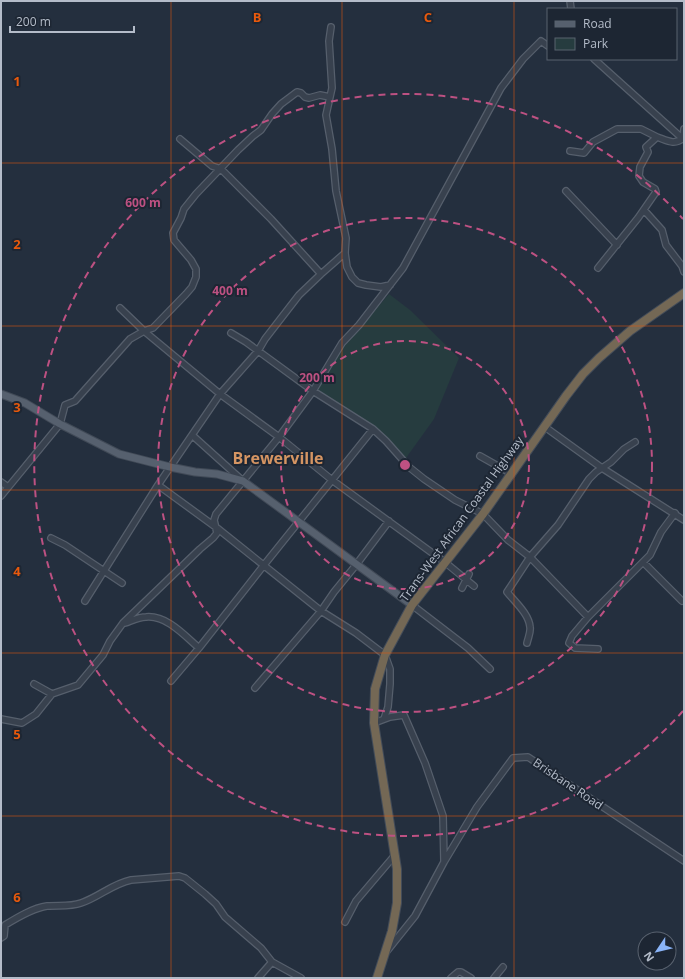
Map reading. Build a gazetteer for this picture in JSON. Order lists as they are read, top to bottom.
{
  "streets": {
    "highway": ["Trans-West African Coastal Highway"],
    "street": ["Brisbane Road"]
  },
  "districts": ["Brewerville"],
  "legend": ["Road", "Park"],
  "scale_bar": "200 m",
  "north": "bottom left",
  "grid": {
    "columns": ["B", "C"],
    "rows": [
      "1",
      "2",
      "3",
      "4",
      "5",
      "6"
    ]
  },
  "rings": ["600 m", "400 m", "200 m"]
}
